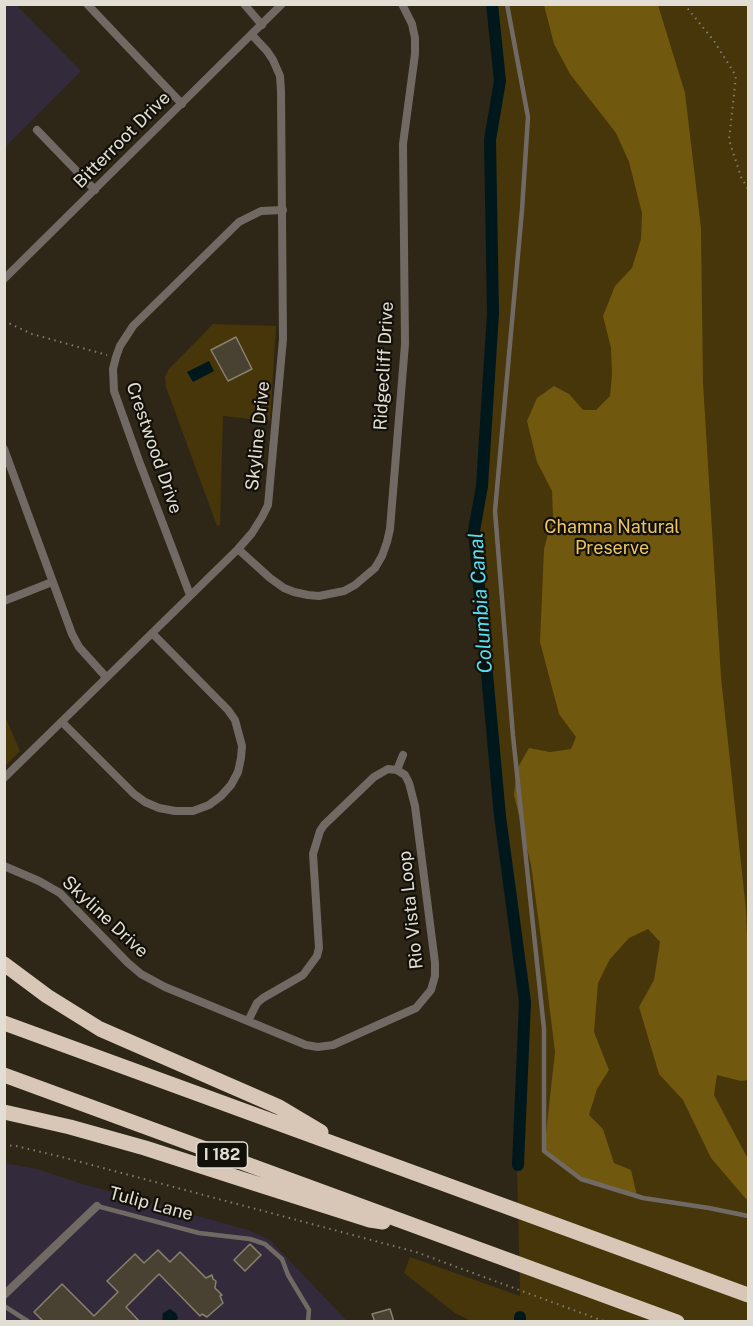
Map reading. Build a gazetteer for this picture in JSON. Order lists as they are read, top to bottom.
{
  "streets": {
    "highway": ["I 182"],
    "street": [
      "Bitterroot Drive",
      "Ridgecliff Drive",
      "Skyline Drive",
      "Crestwood Drive",
      "Rio Vista Loop",
      "Tulip Lane"
    ]
  },
  "crossings": [
    ["Bitterroot Drive", "Skyline Drive"],
    ["Ridgecliff Drive", "Skyline Drive"],
    ["Skyline Drive", "Crestwood Drive"],
    ["Skyline Drive", "Rio Vista Loop"]
  ],
  "water": ["Columbia Canal"],
  "parks": ["Chamna Natural Preserve"]
}
